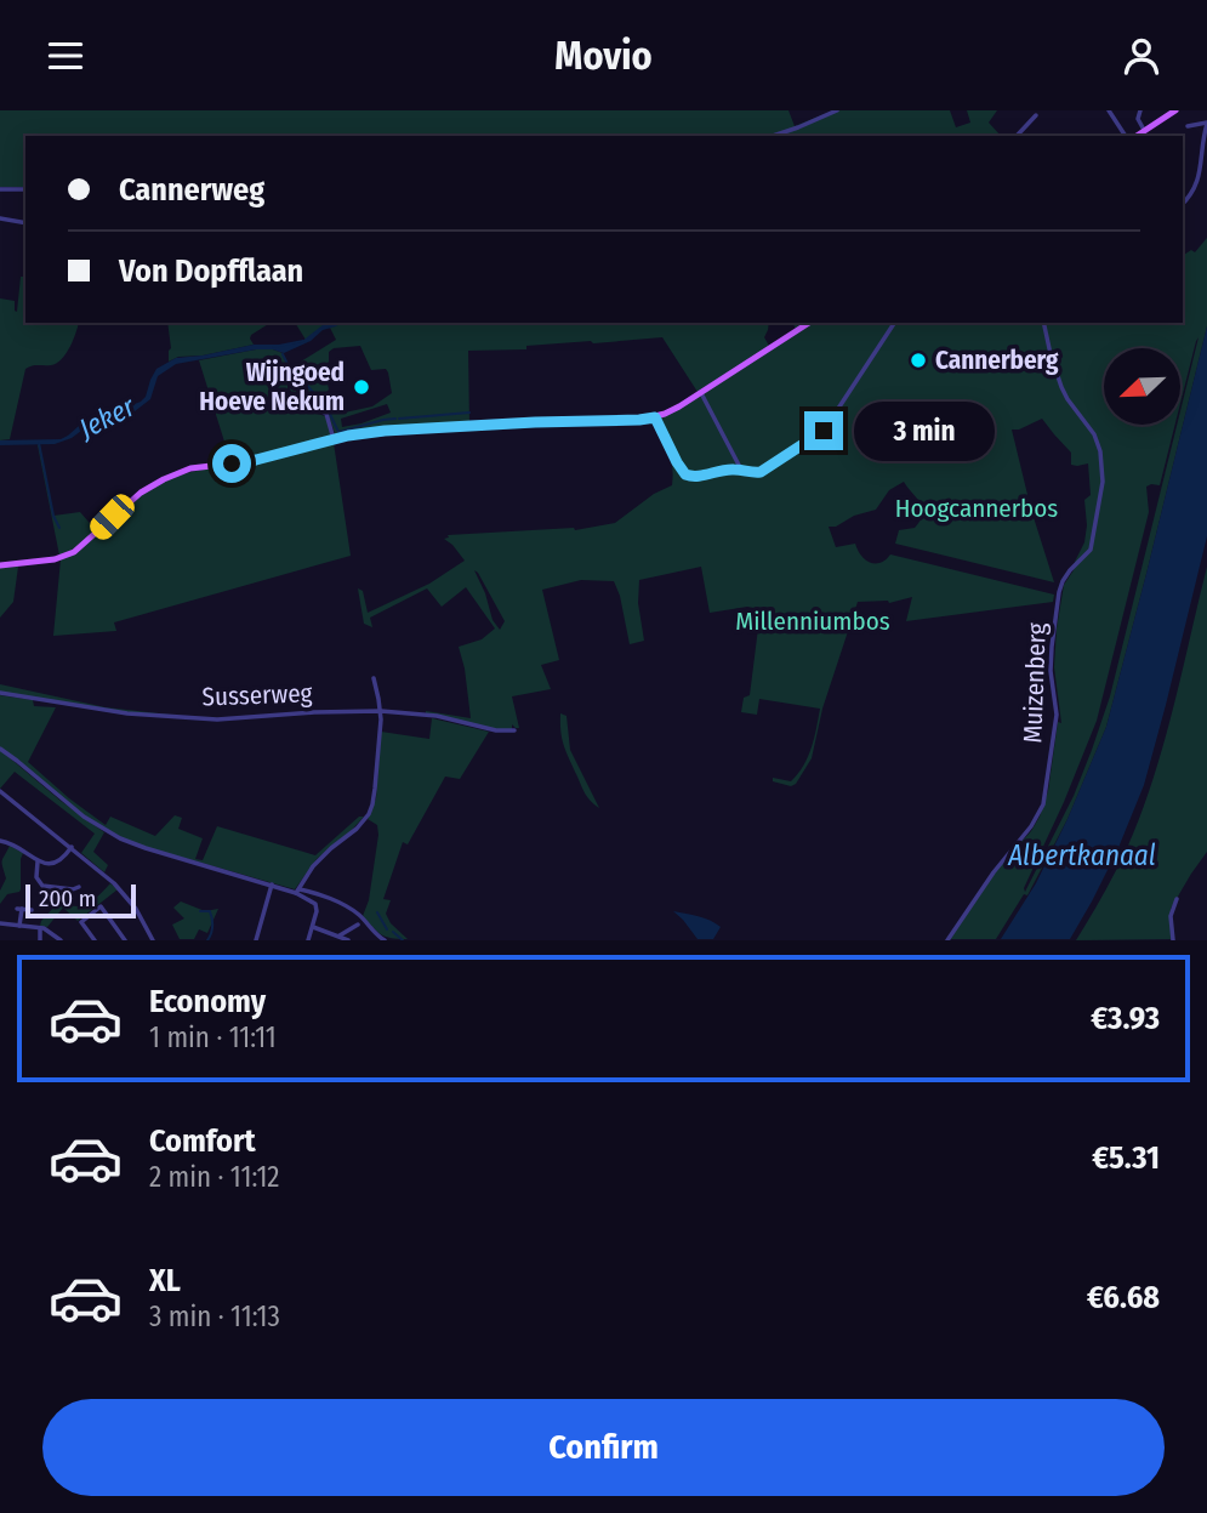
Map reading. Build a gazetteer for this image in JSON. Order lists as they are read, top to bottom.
{
  "streets": {
    "street": ["Muizenberg", "Susserweg"]
  },
  "water": ["Jeker", "Albertkanaal"],
  "parks": ["Hoogcannerbos", "Millenniumbos"],
  "places": ["Cannerberg", "Wijngoed Hoeve Nekum"],
  "scale_bar": "200 m",
  "north": "bottom left",
  "page": {
    "header": "Movio",
    "banner": ["Cannerweg", "Von Dopfflaan"],
    "bubble": "3 min",
    "scale": "200 m",
    "list": [
      {
        "name": "Economy",
        "note": "1 min · 11:11",
        "value": "€3.93"
      },
      {
        "name": "Comfort",
        "note": "2 min · 11:12",
        "value": "€5.31"
      },
      {
        "name": "XL",
        "note": "3 min · 11:13",
        "value": "€6.68"
      }
    ],
    "buttons": "Confirm"
  }
}
